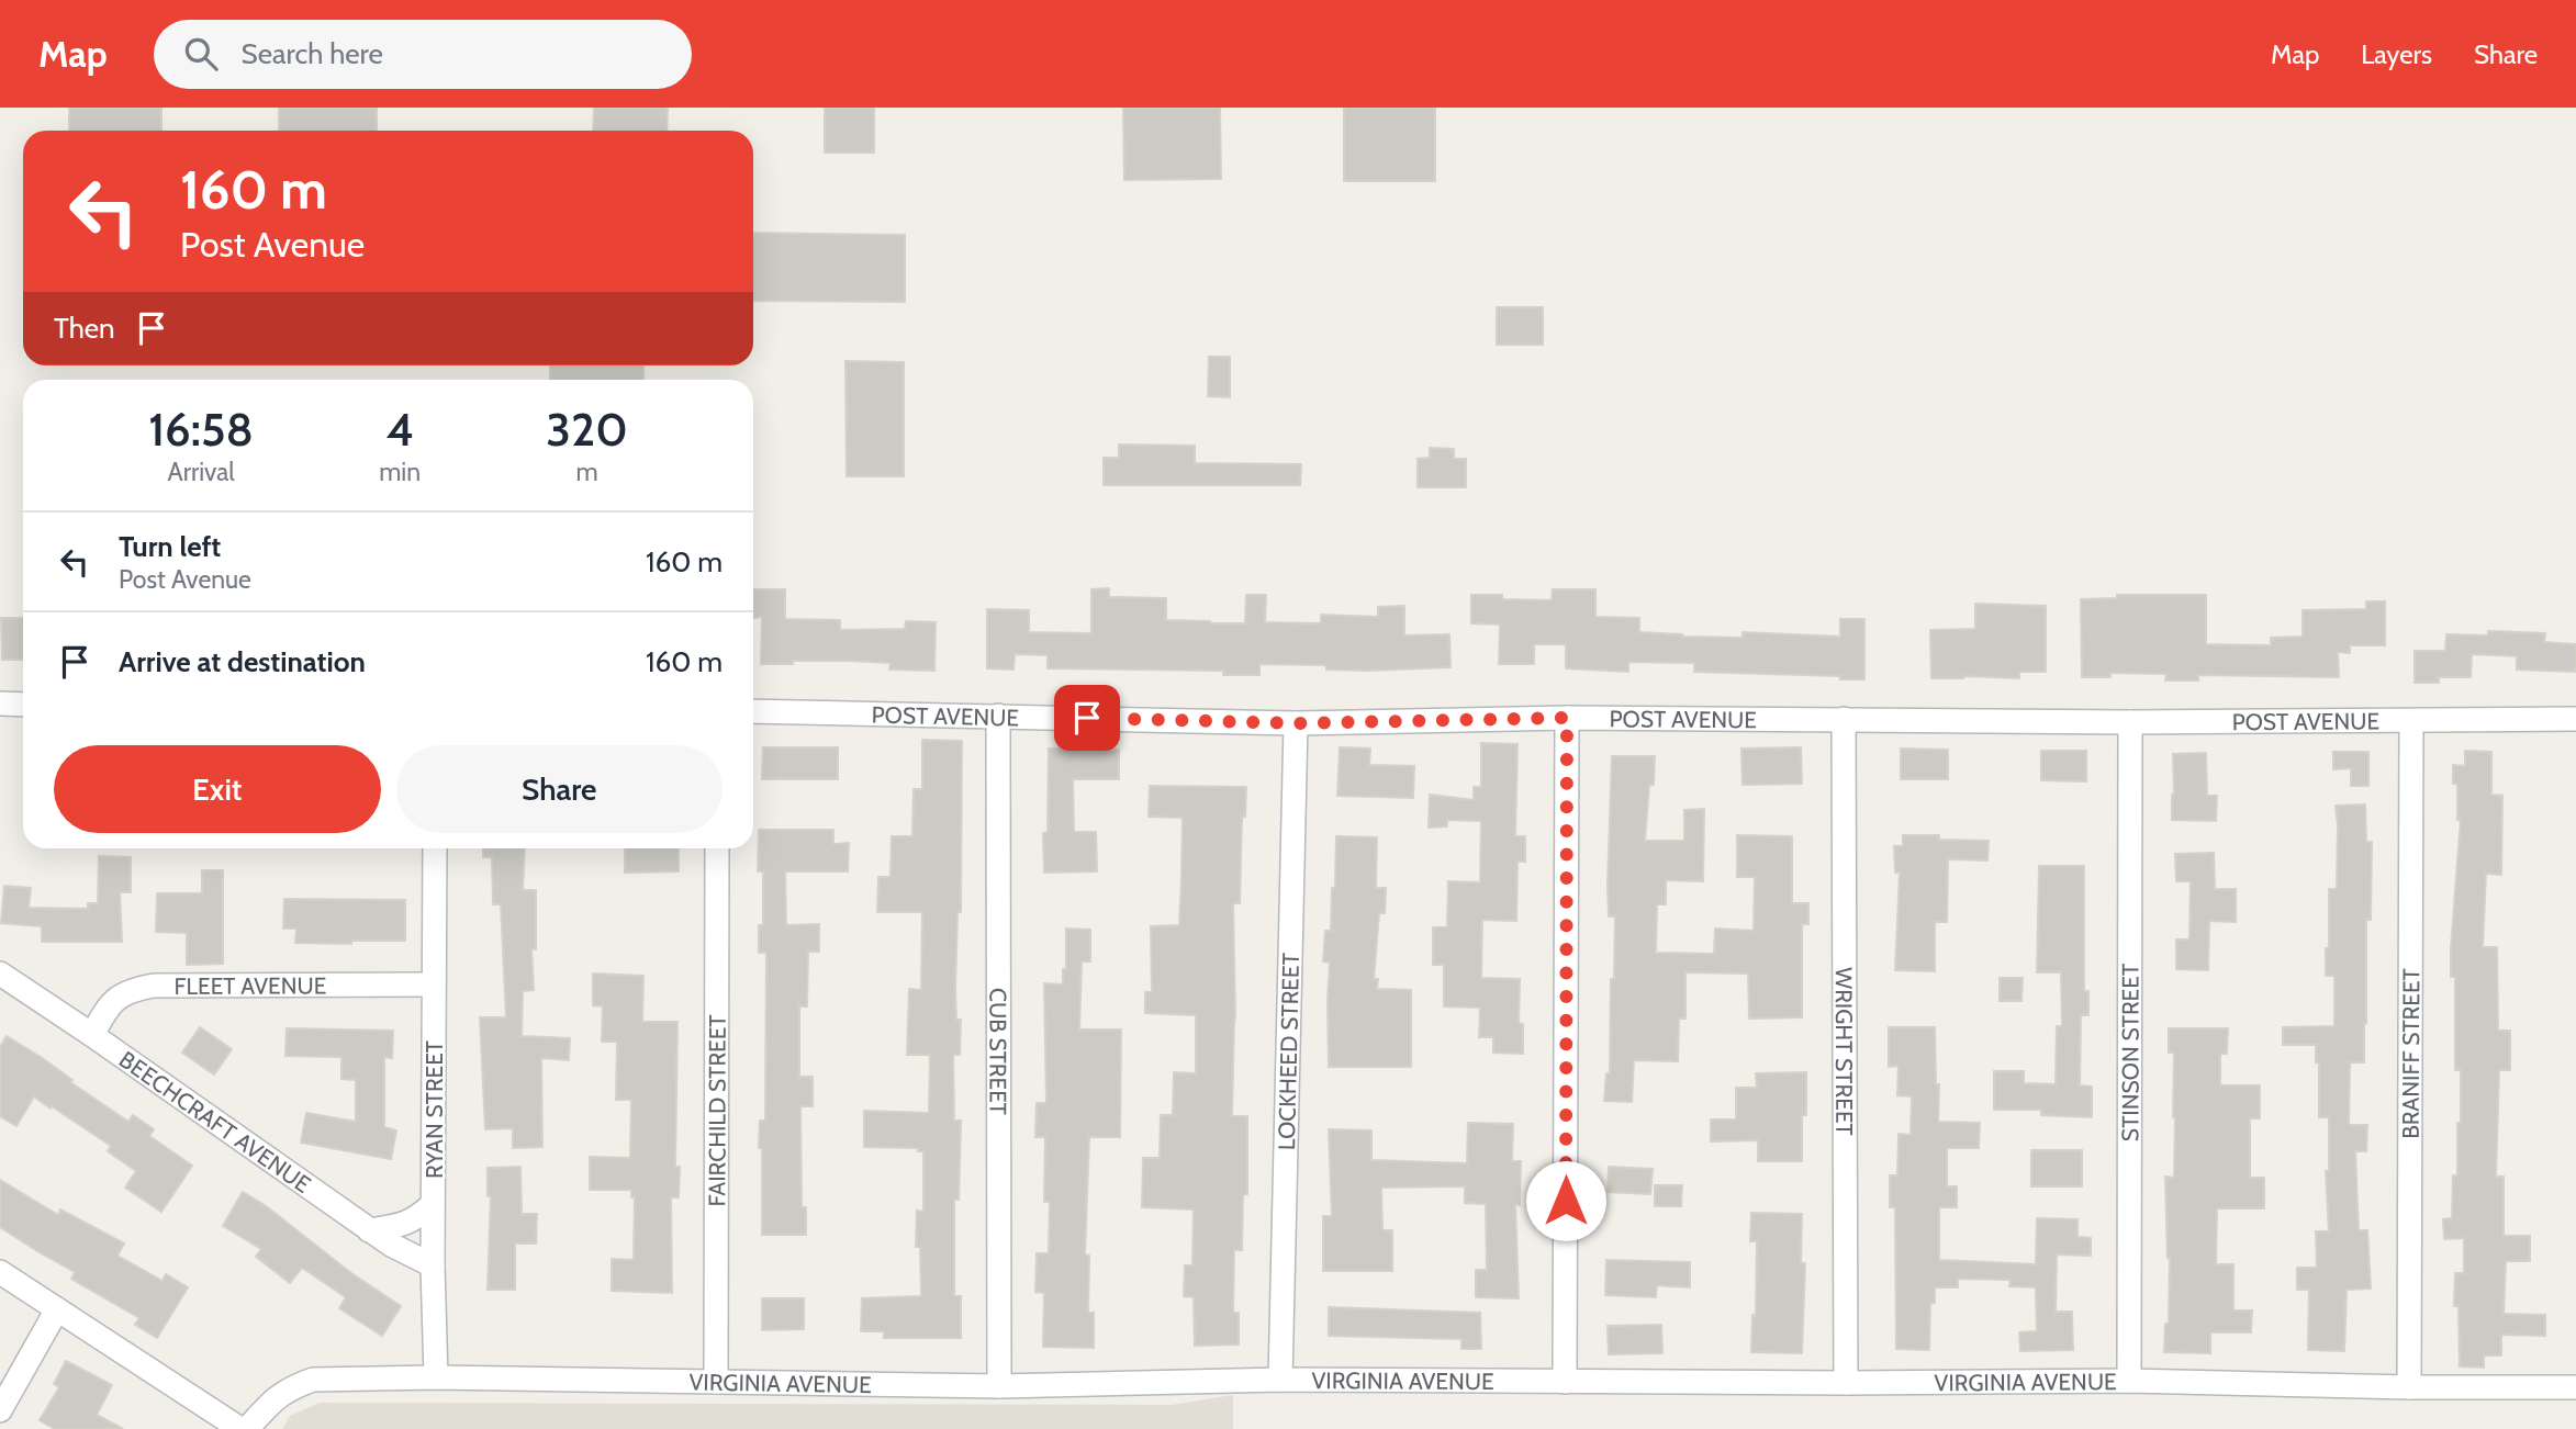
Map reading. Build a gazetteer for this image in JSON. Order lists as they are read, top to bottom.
{
  "streets": {
    "street": [
      "POST AVENUE",
      "FLEET AVENUE",
      "WRIGHT STREET",
      "CUB STREET",
      "LOCKHEED STREET",
      "STINSON STREET",
      "BRANIFF STREET",
      "RYAN STREET",
      "FAIRCHILD STREET",
      "BEECHCRAFT AVENUE",
      "VIRGINIA AVENUE"
    ]
  },
  "crossings": [
    ["POST AVENUE", "WRIGHT STREET"],
    ["POST AVENUE", "CUB STREET"],
    ["POST AVENUE", "LOCKHEED STREET"],
    ["POST AVENUE", "STINSON STREET"],
    ["POST AVENUE", "BRANIFF STREET"],
    ["FLEET AVENUE", "RYAN STREET"],
    ["FLEET AVENUE", "BEECHCRAFT AVENUE"],
    ["WRIGHT STREET", "VIRGINIA AVENUE"],
    ["CUB STREET", "VIRGINIA AVENUE"],
    ["LOCKHEED STREET", "VIRGINIA AVENUE"],
    ["STINSON STREET", "VIRGINIA AVENUE"],
    ["BRANIFF STREET", "VIRGINIA AVENUE"],
    ["RYAN STREET", "BEECHCRAFT AVENUE"],
    ["RYAN STREET", "VIRGINIA AVENUE"],
    ["FAIRCHILD STREET", "VIRGINIA AVENUE"]
  ],
  "page": {
    "header": "Map",
    "search": "Search here",
    "nav": ["Map", "Layers", "Share"],
    "turn": ["160 m", "Post Avenue"],
    "then": "Then",
    "eta": [
      "16:58",
      "Arrival",
      "4",
      "min",
      "320",
      "m"
    ],
    "list": [
      {
        "name": "Turn left",
        "note": "Post Avenue",
        "value": "160 m"
      },
      {
        "name": "Arrive at destination",
        "value": "160 m"
      }
    ],
    "buttons": ["Exit", "Share"]
  }
}
